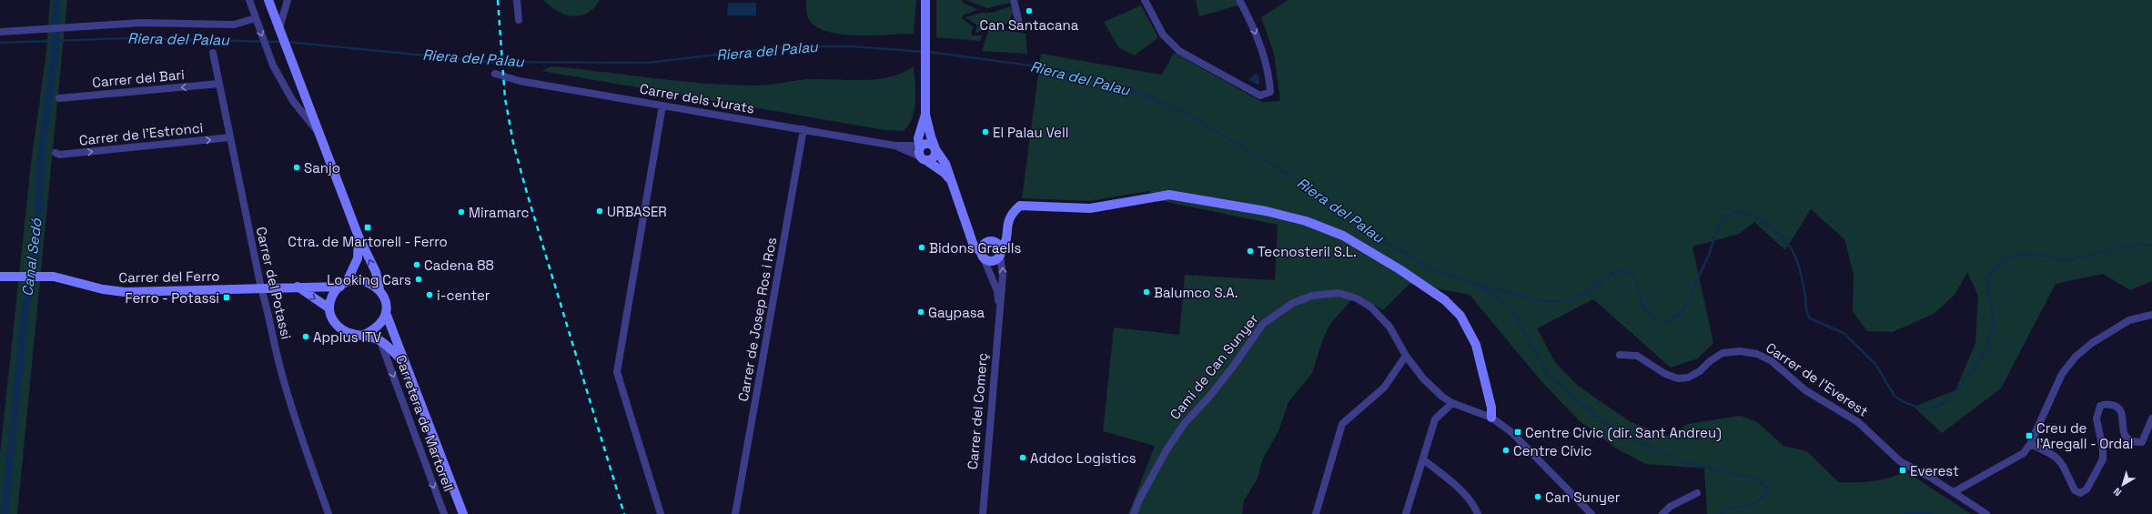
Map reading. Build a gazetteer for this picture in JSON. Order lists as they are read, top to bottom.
{
  "streets": {
    "street": [
      "Carrer del Bari",
      "Carrer dels Jurats",
      "Carrer de l'Estronci",
      "Carrer del Ferro",
      "Carrer del Potassi",
      "Carrer de Josep Ros i Ros",
      "Camí de Can Sunyer",
      "Carrer de l'Everest",
      "Carrer del Comerç",
      "Carretera de Martorell"
    ]
  },
  "crossings": [
    ["Carrer del Bari", "Carrer del Potassi"],
    ["Carrer dels Jurats", "Carrer de Josep Ros i Ros"],
    ["Carrer dels Jurats", "Carrer del Comerç"],
    ["Carrer de l'Estronci", "Carrer del Potassi"],
    ["Carrer del Ferro", "Carrer del Potassi"],
    ["Carrer del Ferro", "Carretera de Martorell"],
    ["Camí de Can Sunyer", "Carrer del Comerç"]
  ],
  "one_way": ["Carrer del Bari", "Carrer de l'Estronci"],
  "water": ["Riera del Palau", "Canal Sedó"],
  "places": {
    "other": [
      "Can Santacana",
      "El Palau Vell",
      "Sanjo",
      "URBASER",
      "Miramarc",
      "Bidons Graells",
      "Tecnosteril S.L.",
      "Cadena 88",
      "Looking Cars",
      "Balumco S.A.",
      "i-center",
      "Gaypasa",
      "Applus ITV",
      "Centre Cívic",
      "Addoc Logistics",
      "Can Sunyer"
    ],
    "transit": [
      "Ctra. de Martorell - Ferro",
      "Ferro - Potassi",
      "Centre Cívic (dir. Sant Andreu)",
      "Creu de l'Aregall - Ordal",
      "Everest"
    ]
  },
  "north": "bottom left"
}
